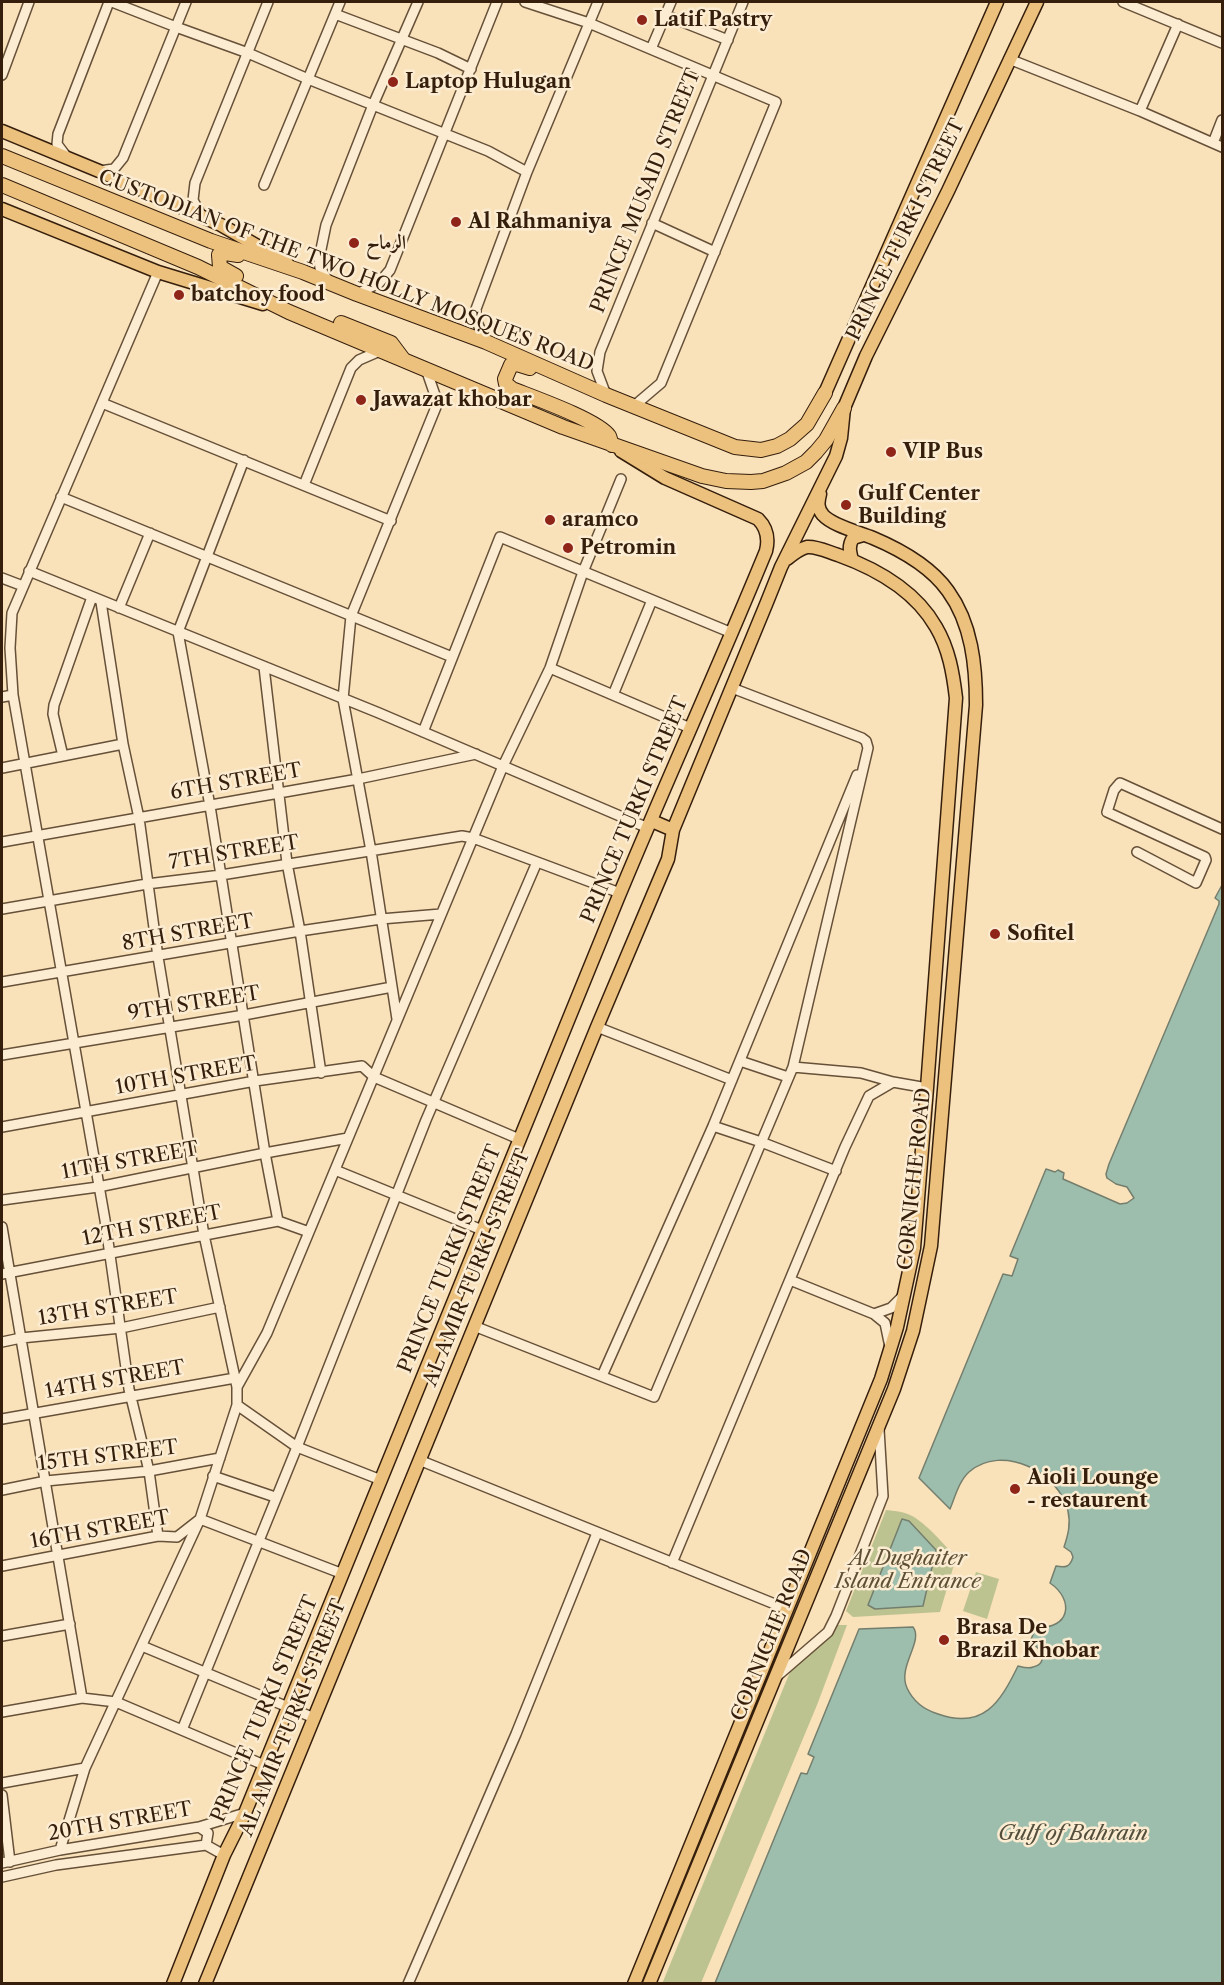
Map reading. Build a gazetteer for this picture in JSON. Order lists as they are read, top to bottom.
{
  "streets": {
    "highway": ["CUSTODIAN OF THE TWO HOLLY MOSQUES ROAD"],
    "main road": ["PRINCE TURKI STREET", "CORNICHE ROAD", "AL AMIR TURKI STREET"],
    "street": [
      "PRINCE MUSAID STREET",
      "6TH STREET",
      "7TH STREET",
      "8TH STREET",
      "9TH STREET",
      "10TH STREET",
      "11TH STREET",
      "12TH STREET",
      "13TH STREET",
      "14TH STREET",
      "15TH STREET",
      "16TH STREET",
      "20TH STREET"
    ]
  },
  "crossings": [
    ["PRINCE MUSAID STREET", "CUSTODIAN OF THE TWO HOLLY MOSQUES ROAD"],
    ["PRINCE TURKI STREET", "CUSTODIAN OF THE TWO HOLLY MOSQUES ROAD"],
    ["PRINCE TURKI STREET", "CORNICHE ROAD"],
    ["PRINCE TURKI STREET", "AL AMIR TURKI STREET"],
    ["PRINCE TURKI STREET", "20TH STREET"],
    ["CORNICHE ROAD", "AL AMIR TURKI STREET"]
  ],
  "water": ["Gulf of Bahrain"],
  "parks": ["Al Dughaiter Island Entrance"],
  "places": [
    "Latif Pastry",
    "Laptop Hulugan",
    "Al Rahmaniya",
    "الرماح",
    "batchoy food",
    "Jawazat khobar",
    "VIP Bus",
    "Gulf Center Building",
    "aramco",
    "Petromin",
    "Sofitel",
    "Aioli Lounge - restaurent",
    "Brasa De Brazil Khobar"
  ]
}
